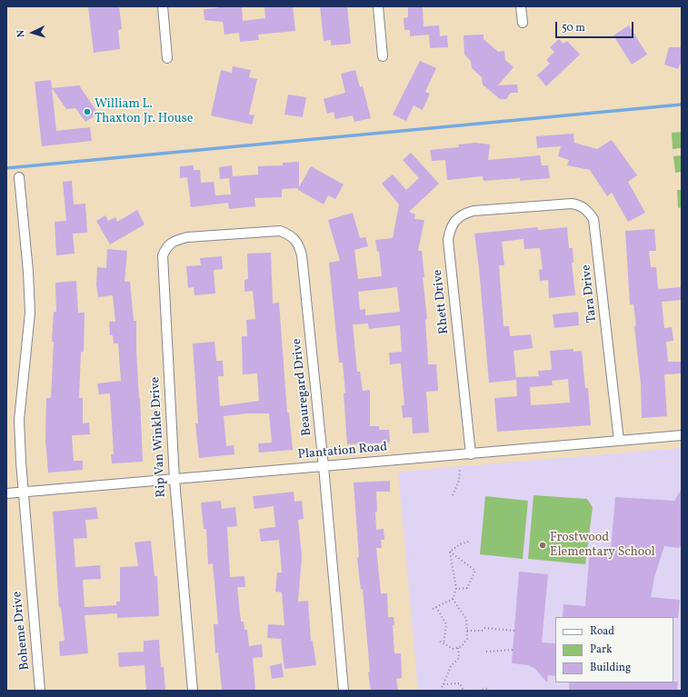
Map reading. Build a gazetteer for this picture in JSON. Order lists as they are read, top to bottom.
{
  "streets": {
    "street": [
      "Tara Drive",
      "Rhett Drive",
      "Beauregard Drive",
      "Rip Van Winkle Drive",
      "Plantation Road",
      "Boheme Drive"
    ]
  },
  "crossings": [
    ["Tara Drive", "Rhett Drive"],
    ["Tara Drive", "Plantation Road"],
    ["Rhett Drive", "Plantation Road"],
    ["Beauregard Drive", "Rip Van Winkle Drive"],
    ["Beauregard Drive", "Plantation Road"],
    ["Rip Van Winkle Drive", "Plantation Road"],
    ["Plantation Road", "Boheme Drive"]
  ],
  "places": ["William L. Thaxton Jr. House", "Frostwood Elementary School"],
  "legend": ["Road", "Park", "Building"],
  "scale_bar": "50 m",
  "north": "left"
}
